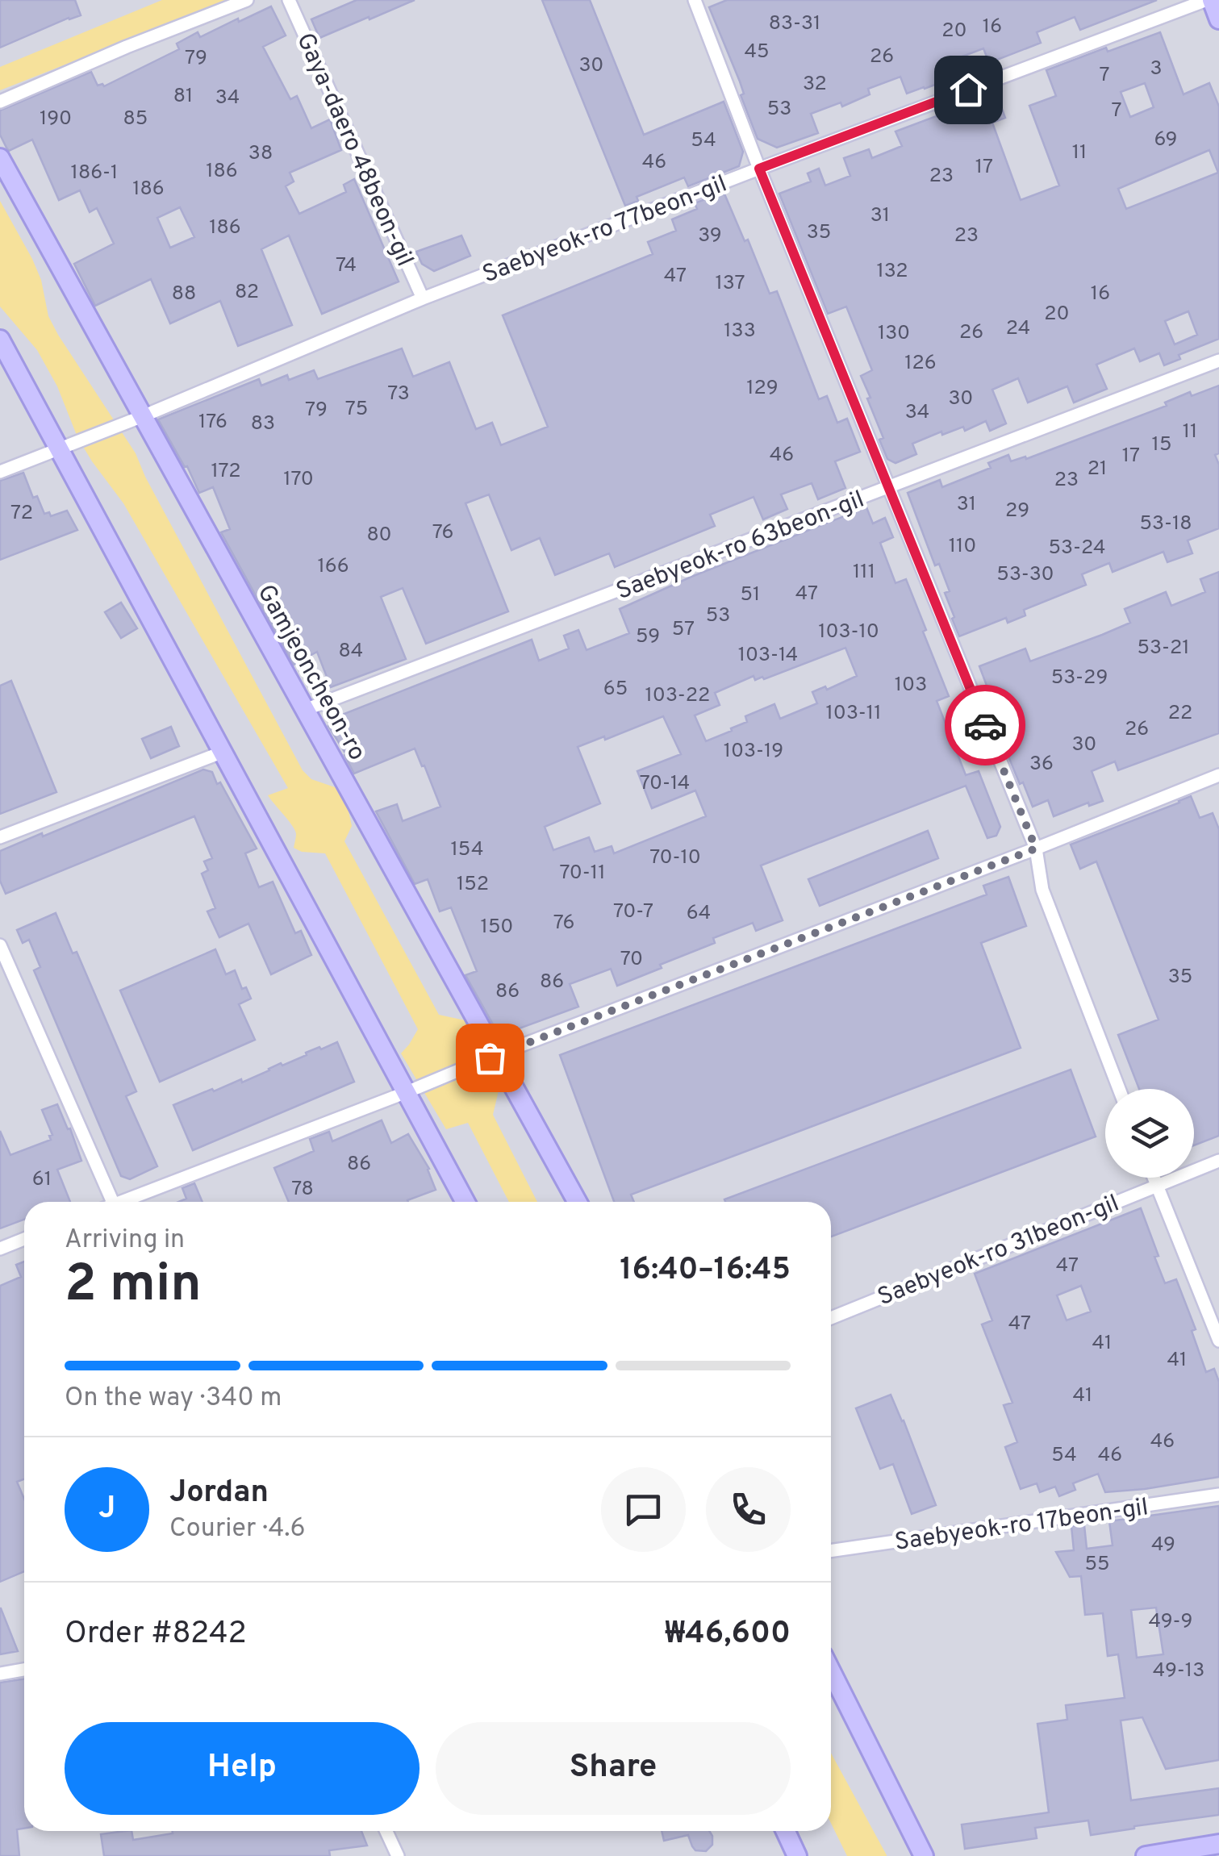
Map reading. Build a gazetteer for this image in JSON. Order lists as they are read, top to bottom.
{
  "streets": {
    "street": [
      "Gaya-daero 48beon-gil",
      "Saebyeok-ro 77beon-gil",
      "Saebyeok-ro 63beon-gil",
      "Gamjeoncheon-ro",
      "Saebyeok-ro 31beon-gil",
      "Saebyeok-ro 17beon-gil"
    ]
  },
  "crossings": [
    ["Gaya-daero 48beon-gil", "Saebyeok-ro 77beon-gil"],
    ["Saebyeok-ro 77beon-gil", "Gamjeoncheon-ro"],
    ["Saebyeok-ro 63beon-gil", "Gamjeoncheon-ro"]
  ],
  "house_numbers": [
    "83-31",
    "16",
    "20",
    "45",
    "26",
    "79",
    "30",
    "3",
    "7",
    "32",
    "81",
    "34",
    "53",
    "7",
    "190",
    "85",
    "69",
    "54",
    "11",
    "38",
    "46",
    "17",
    "186",
    "186-1",
    "23",
    "186",
    "31",
    "186",
    "35",
    "39",
    "23",
    "74",
    "132",
    "47",
    "137",
    "82",
    "88",
    "16",
    "20",
    "24",
    "133",
    "26",
    "130",
    "126",
    "129",
    "73",
    "30",
    "75",
    "79",
    "34",
    "176",
    "83",
    "11",
    "15",
    "46",
    "17",
    "21",
    "172",
    "170",
    "23",
    "31",
    "29",
    "72",
    "53-18",
    "76",
    "80",
    "110",
    "53-24",
    "166",
    "111",
    "53-30",
    "47",
    "51",
    "53",
    "57",
    "103-10",
    "59",
    "53-21",
    "84",
    "103-14",
    "53-29",
    "103",
    "65",
    "103-22",
    "103-11",
    "22",
    "26",
    "30",
    "103-19",
    "36",
    "70-14",
    "154",
    "70-10",
    "70-11",
    "152",
    "70-7",
    "64",
    "76",
    "150",
    "70",
    "35",
    "86",
    "86",
    "86",
    "61",
    "78",
    "47",
    "47",
    "41",
    "41",
    "41",
    "46",
    "54",
    "46",
    "49",
    "55",
    "49-9",
    "49-13"
  ],
  "page": {
    "heading": ["2 min", "Arriving in", "16:40–16:45"],
    "panel": [
      "Jordan",
      "Courier · 4.6",
      "Order #8242",
      "₩46,600"
    ],
    "bar": "On the way · 340 m",
    "round": "J",
    "buttons": ["Help", "Share"]
  }
}
